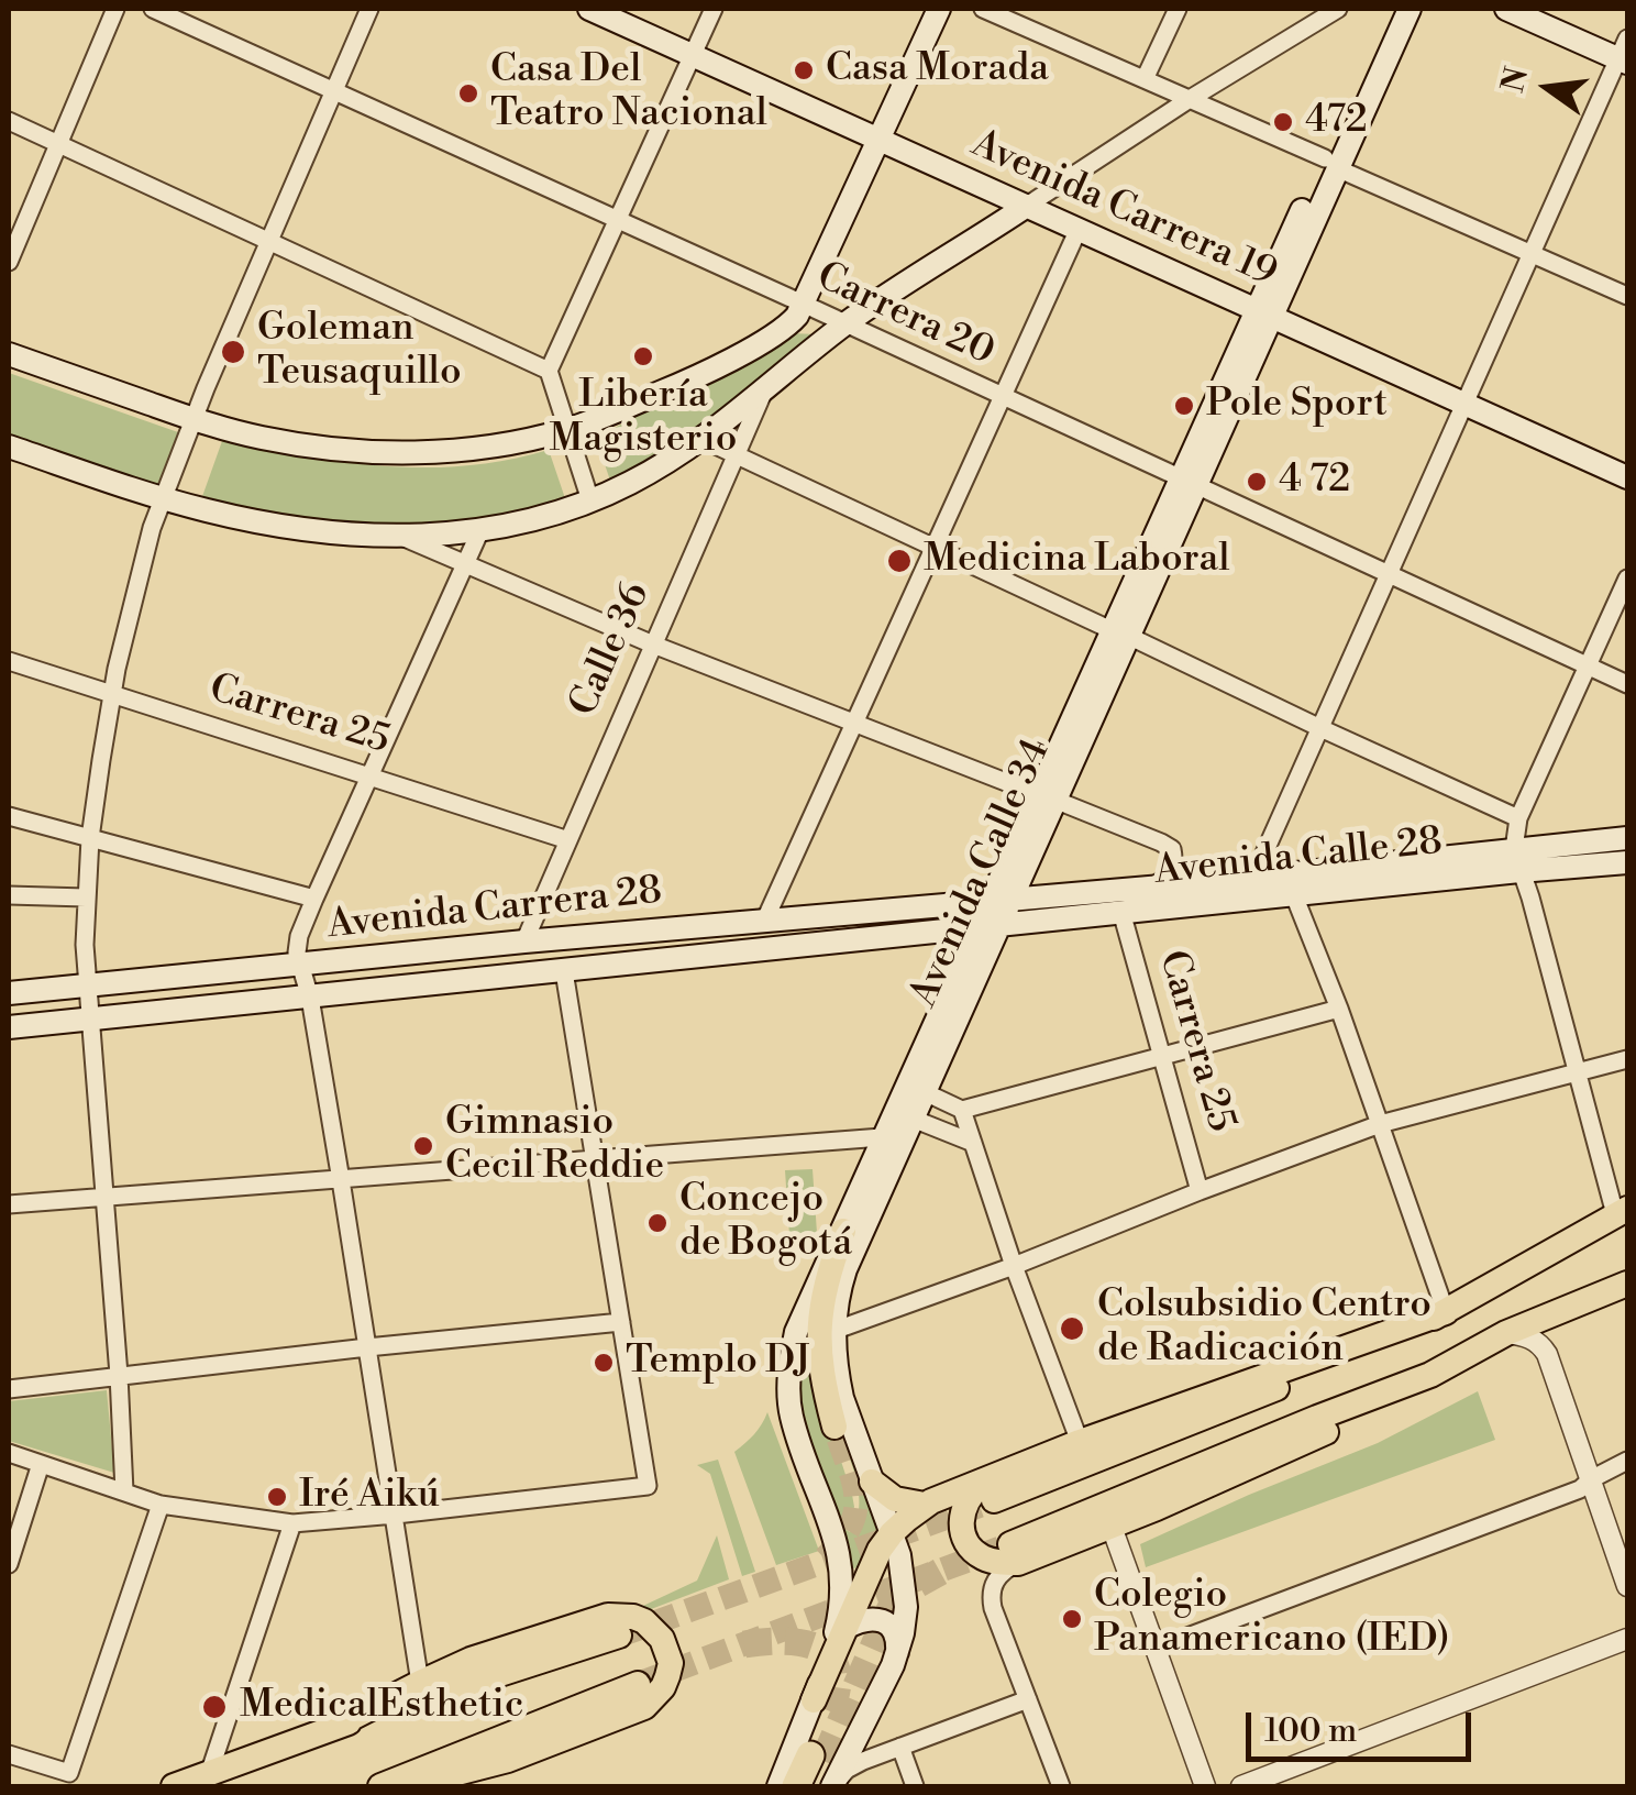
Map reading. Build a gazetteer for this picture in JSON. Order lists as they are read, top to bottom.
{
  "streets": {
    "main road": [
      "Avenida Carrera 19",
      "Avenida Calle 28",
      "Avenida Calle 34",
      "Avenida Carrera 28"
    ],
    "street": ["Carrera 20", "Calle 36", "Carrera 25"]
  },
  "crossings": [
    ["Avenida Carrera 19", "Avenida Calle 34"],
    ["Carrera 20", "Avenida Calle 34"],
    ["Calle 36", "Carrera 25"],
    ["Calle 36", "Avenida Carrera 28"],
    ["Carrera 25", "Avenida Calle 28"],
    ["Avenida Calle 28", "Avenida Calle 34"],
    ["Avenida Calle 28", "Avenida Carrera 28"],
    ["Avenida Calle 34", "Avenida Carrera 28"]
  ],
  "places": [
    "Casa Morada",
    "Casa Del Teatro Nacional",
    "472",
    "Goleman Teusaquillo",
    "Libería Magisterio",
    "Pole Sport",
    "4 72",
    "Medicina Laboral",
    "Gimnasio Cecil Reddie",
    "Concejo de Bogotá",
    "Colsubsidio Centro de Radicación",
    "Templo DJ",
    "Iré Aikú",
    "Colegio Panamericano (IED)",
    "MedicalEsthetic"
  ],
  "scale_bar": "100 m",
  "north": "left"
}
